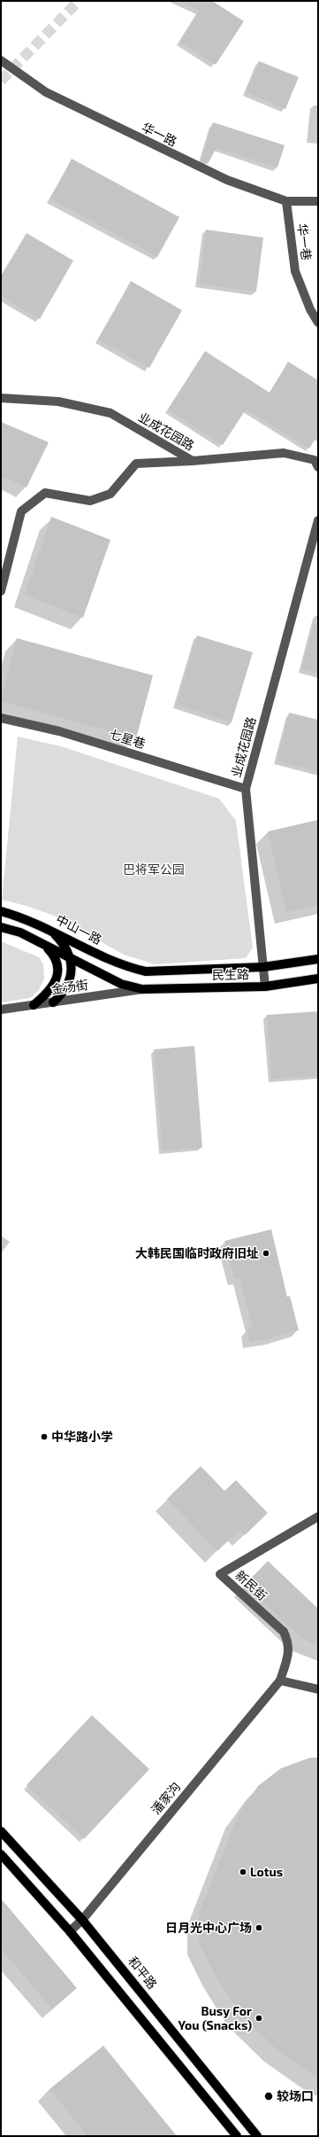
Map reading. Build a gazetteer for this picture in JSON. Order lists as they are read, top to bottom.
{
  "streets": {
    "main road": ["中山一路", "民生路", "和平路"],
    "street": [
      "华一路",
      "华一巷",
      "业成花园路",
      "七星巷",
      "金汤街",
      "新民街",
      "潘家沟"
    ]
  },
  "crossings": [
    ["华一路", "华一巷"],
    ["业成花园路", "七星巷"],
    ["业成花园路", "民生路"],
    ["中山一路", "民生路"],
    ["民生路", "金汤街"],
    ["新民街", "潘家沟"],
    ["潘家沟", "和平路"]
  ],
  "parks": ["巴将军公园"],
  "places": [
    "大韩民国临时政府旧址",
    "中华路小学",
    "Lotus",
    "日月光中心广场",
    "Busy For You (Snacks)",
    "较场口"
  ]
}
